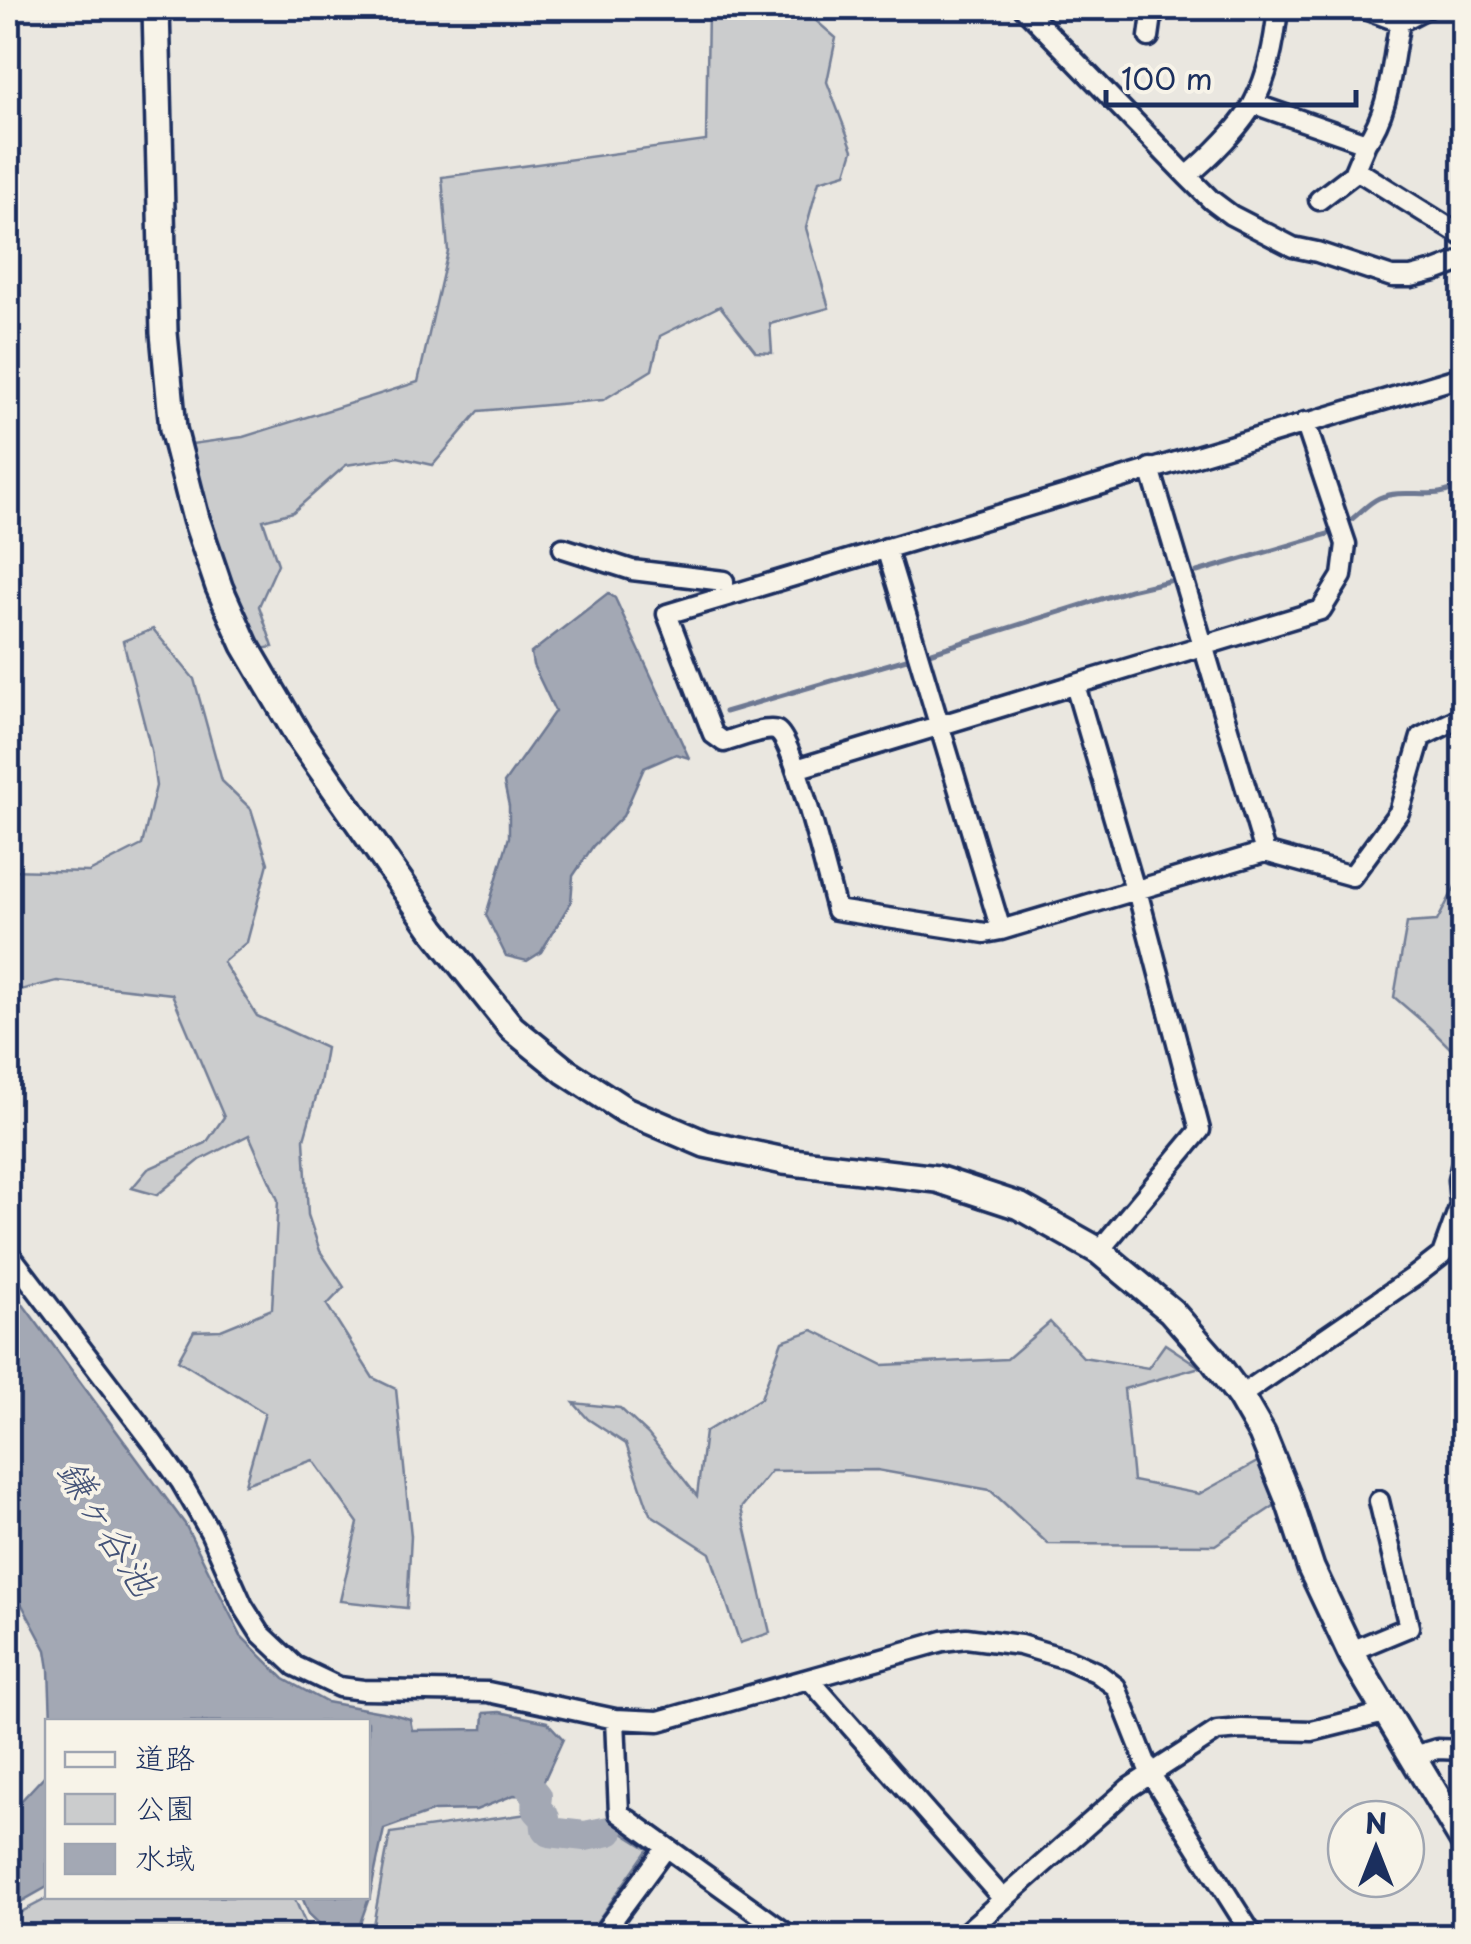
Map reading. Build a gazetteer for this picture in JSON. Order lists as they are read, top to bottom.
{
  "water": ["鎌ヶ谷池"],
  "legend": ["道路", "公園", "水域"],
  "scale_bar": "100 m",
  "north": "top"
}
